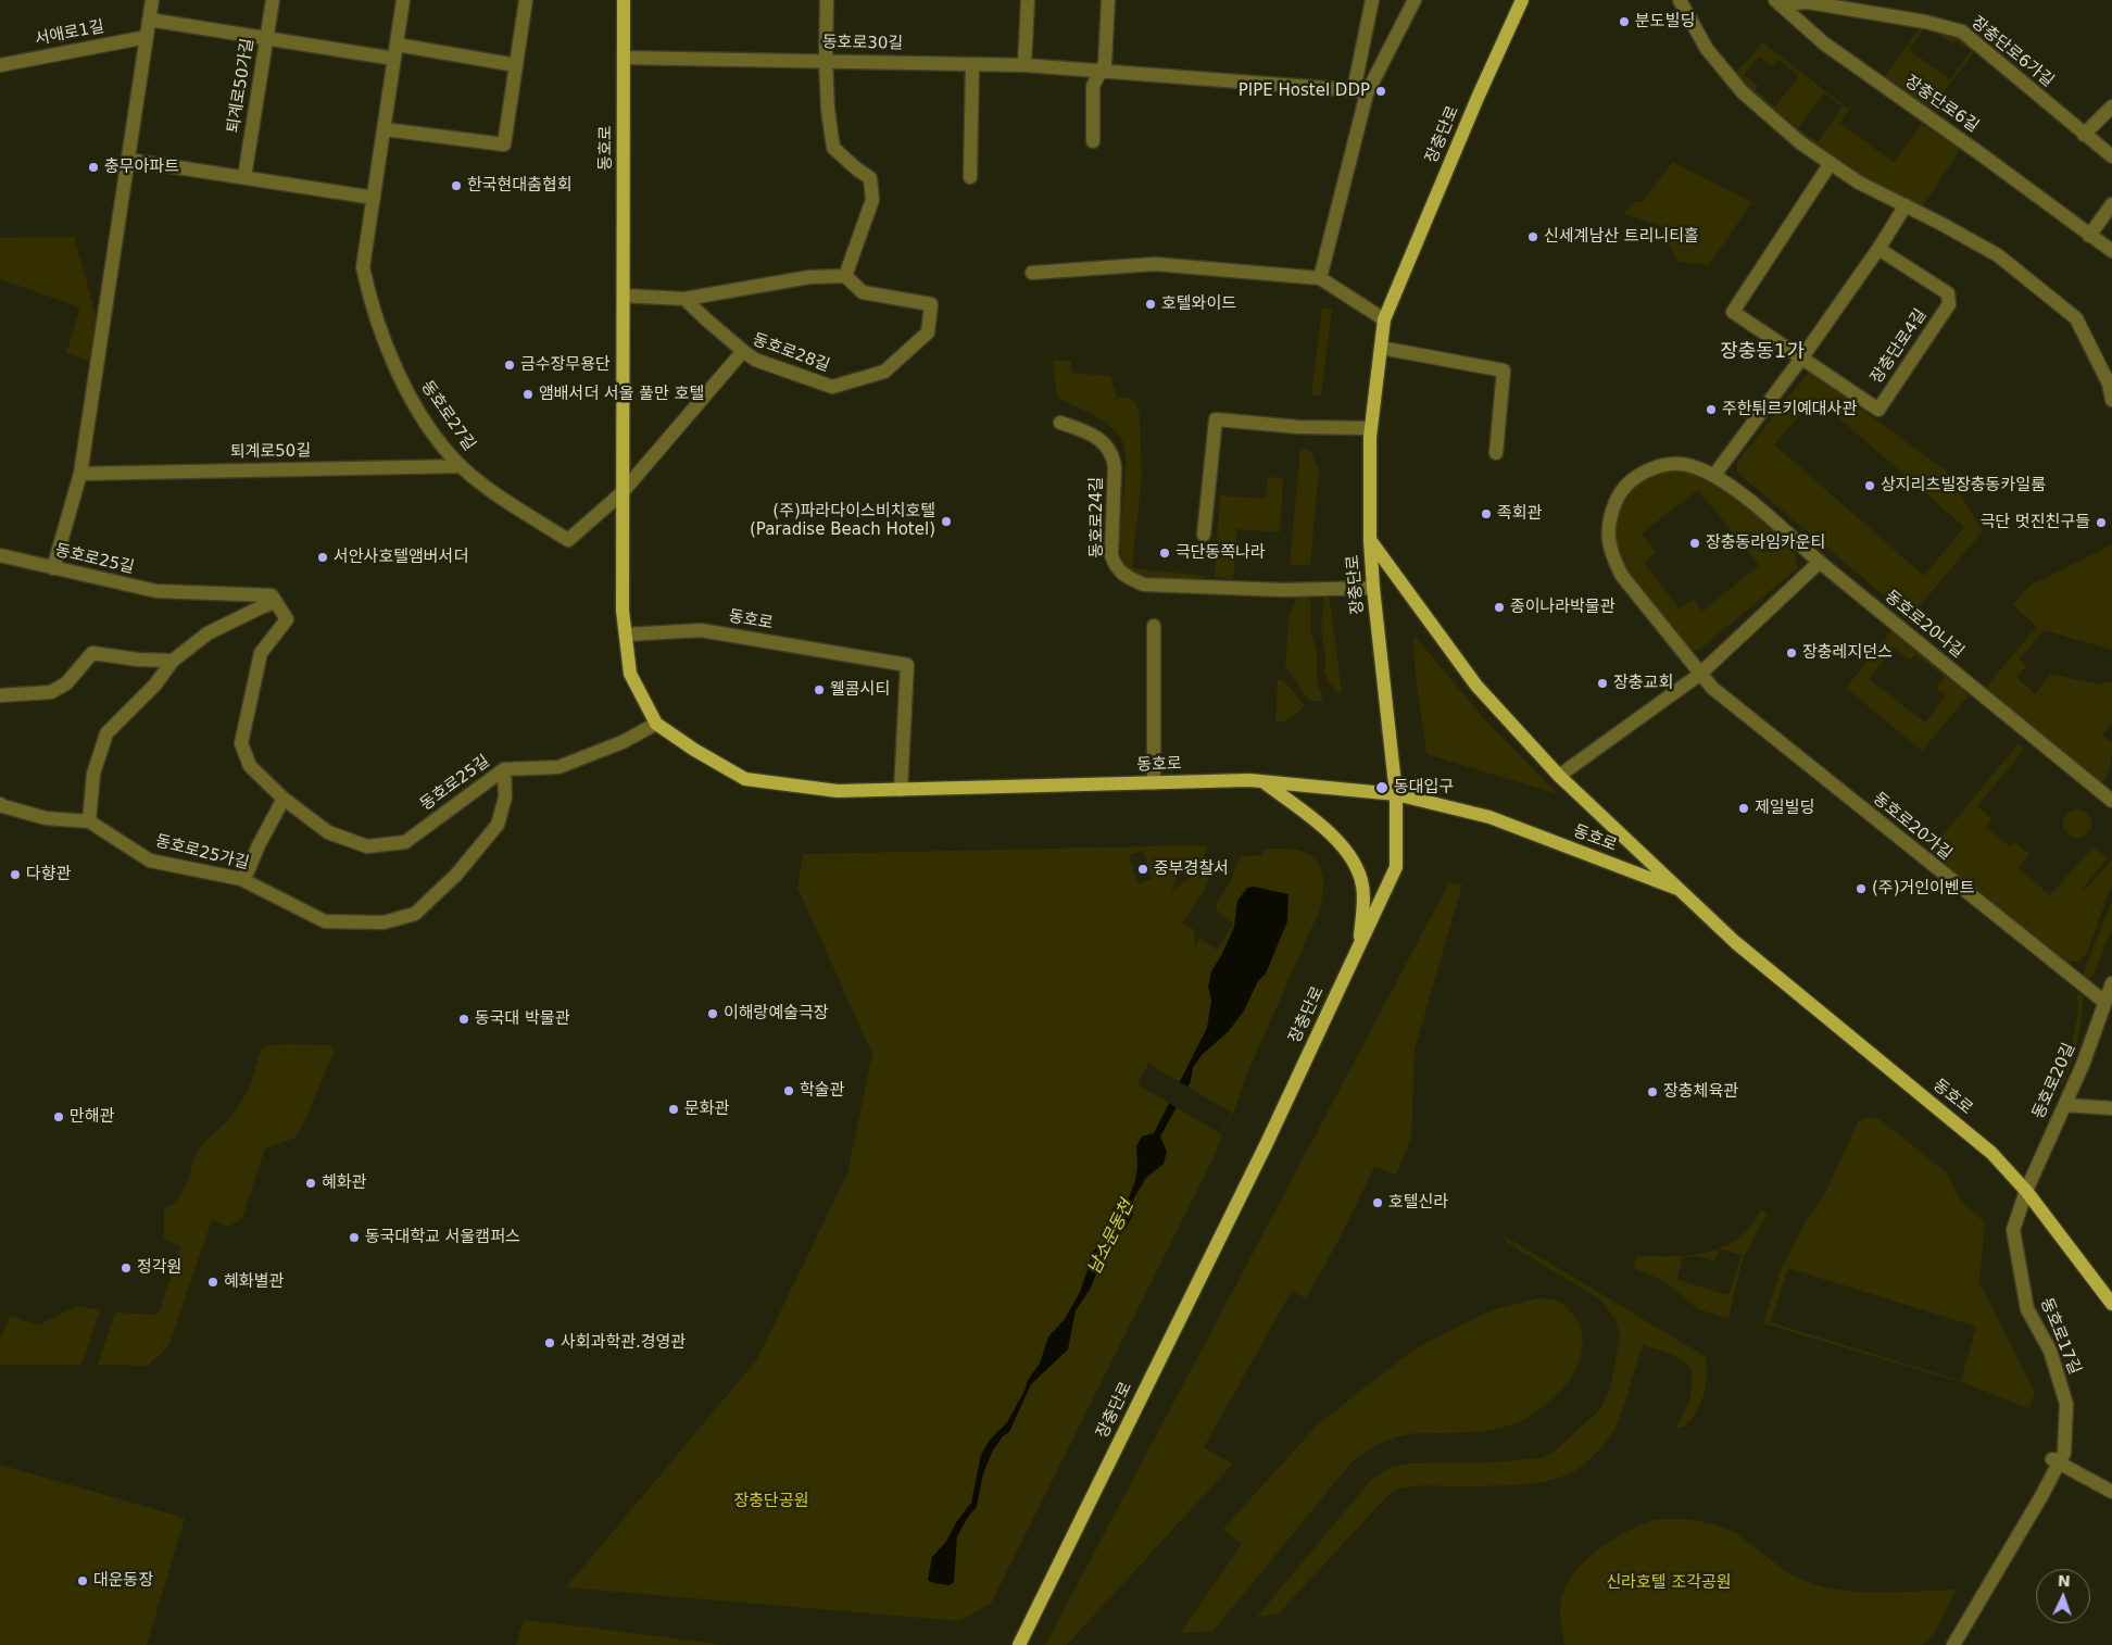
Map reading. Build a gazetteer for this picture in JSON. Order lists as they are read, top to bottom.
{
  "streets": {
    "main road": ["장충단로", "동호로"],
    "street": [
      "서애로1길",
      "동호로30길",
      "장충단로6가길",
      "퇴계로50가길",
      "장충단로6길",
      "장충단로4길",
      "동호로28길",
      "동호로27길",
      "퇴계로50길",
      "동호로24길",
      "동호로25길",
      "동호로20나길",
      "동호로20가길",
      "동호로25가길",
      "동호로20길",
      "동호로17길"
    ]
  },
  "crossings": [
    ["동호로30길", "동호로"],
    ["장충단로6가길", "장충단로6길"],
    ["장충단로", "동호로"],
    ["장충단로", "동호로24길"],
    ["동호로", "동호로28길"],
    ["동호로", "동호로27길"],
    ["동호로", "동호로25길"],
    ["동호로", "동호로20길"],
    ["동호로", "동호로17길"],
    ["동호로28길", "동호로27길"],
    ["동호로27길", "퇴계로50길"],
    ["동호로25길", "동호로25가길"],
    ["동호로20나길", "동호로20가길"],
    ["동호로20가길", "동호로20길"],
    ["동호로20길", "동호로17길"]
  ],
  "districts": ["장충동1가"],
  "water": ["남소문동천"],
  "parks": ["장충단공원", "신라호텔 조각공원"],
  "places": [
    "분도빌딩",
    "PIPE Hostel DDP",
    "충무아파트",
    "한국현대춤협회",
    "신세계남산 트리니티홀",
    "호텔와이드",
    "금수장무용단",
    "앰배서더 서울 풀만 호텔",
    "주한튀르키예대사관",
    "상지리츠빌장충동카일룸",
    "족회관",
    "(주)파라다이스비치호텔 (Paradise Beach Hotel)",
    "극단 멋진친구들",
    "장충동라임카운티",
    "극단동쪽나라",
    "서안사호텔앰버서더",
    "종이나라박물관",
    "장충레지던스",
    "장충교회",
    "웰콤시티",
    "동대입구",
    "제일빌딩",
    "중부경찰서",
    "다향관",
    "(주)거인이벤트",
    "이해랑예술극장",
    "동국대 박물관",
    "학술관",
    "장충체육관",
    "문화관",
    "만해관",
    "혜화관",
    "호텔신라",
    "동국대학교 서울캠퍼스",
    "정각원",
    "혜화별관",
    "사회과학관.경영관",
    "대운동장"
  ],
  "north": "top"
}
